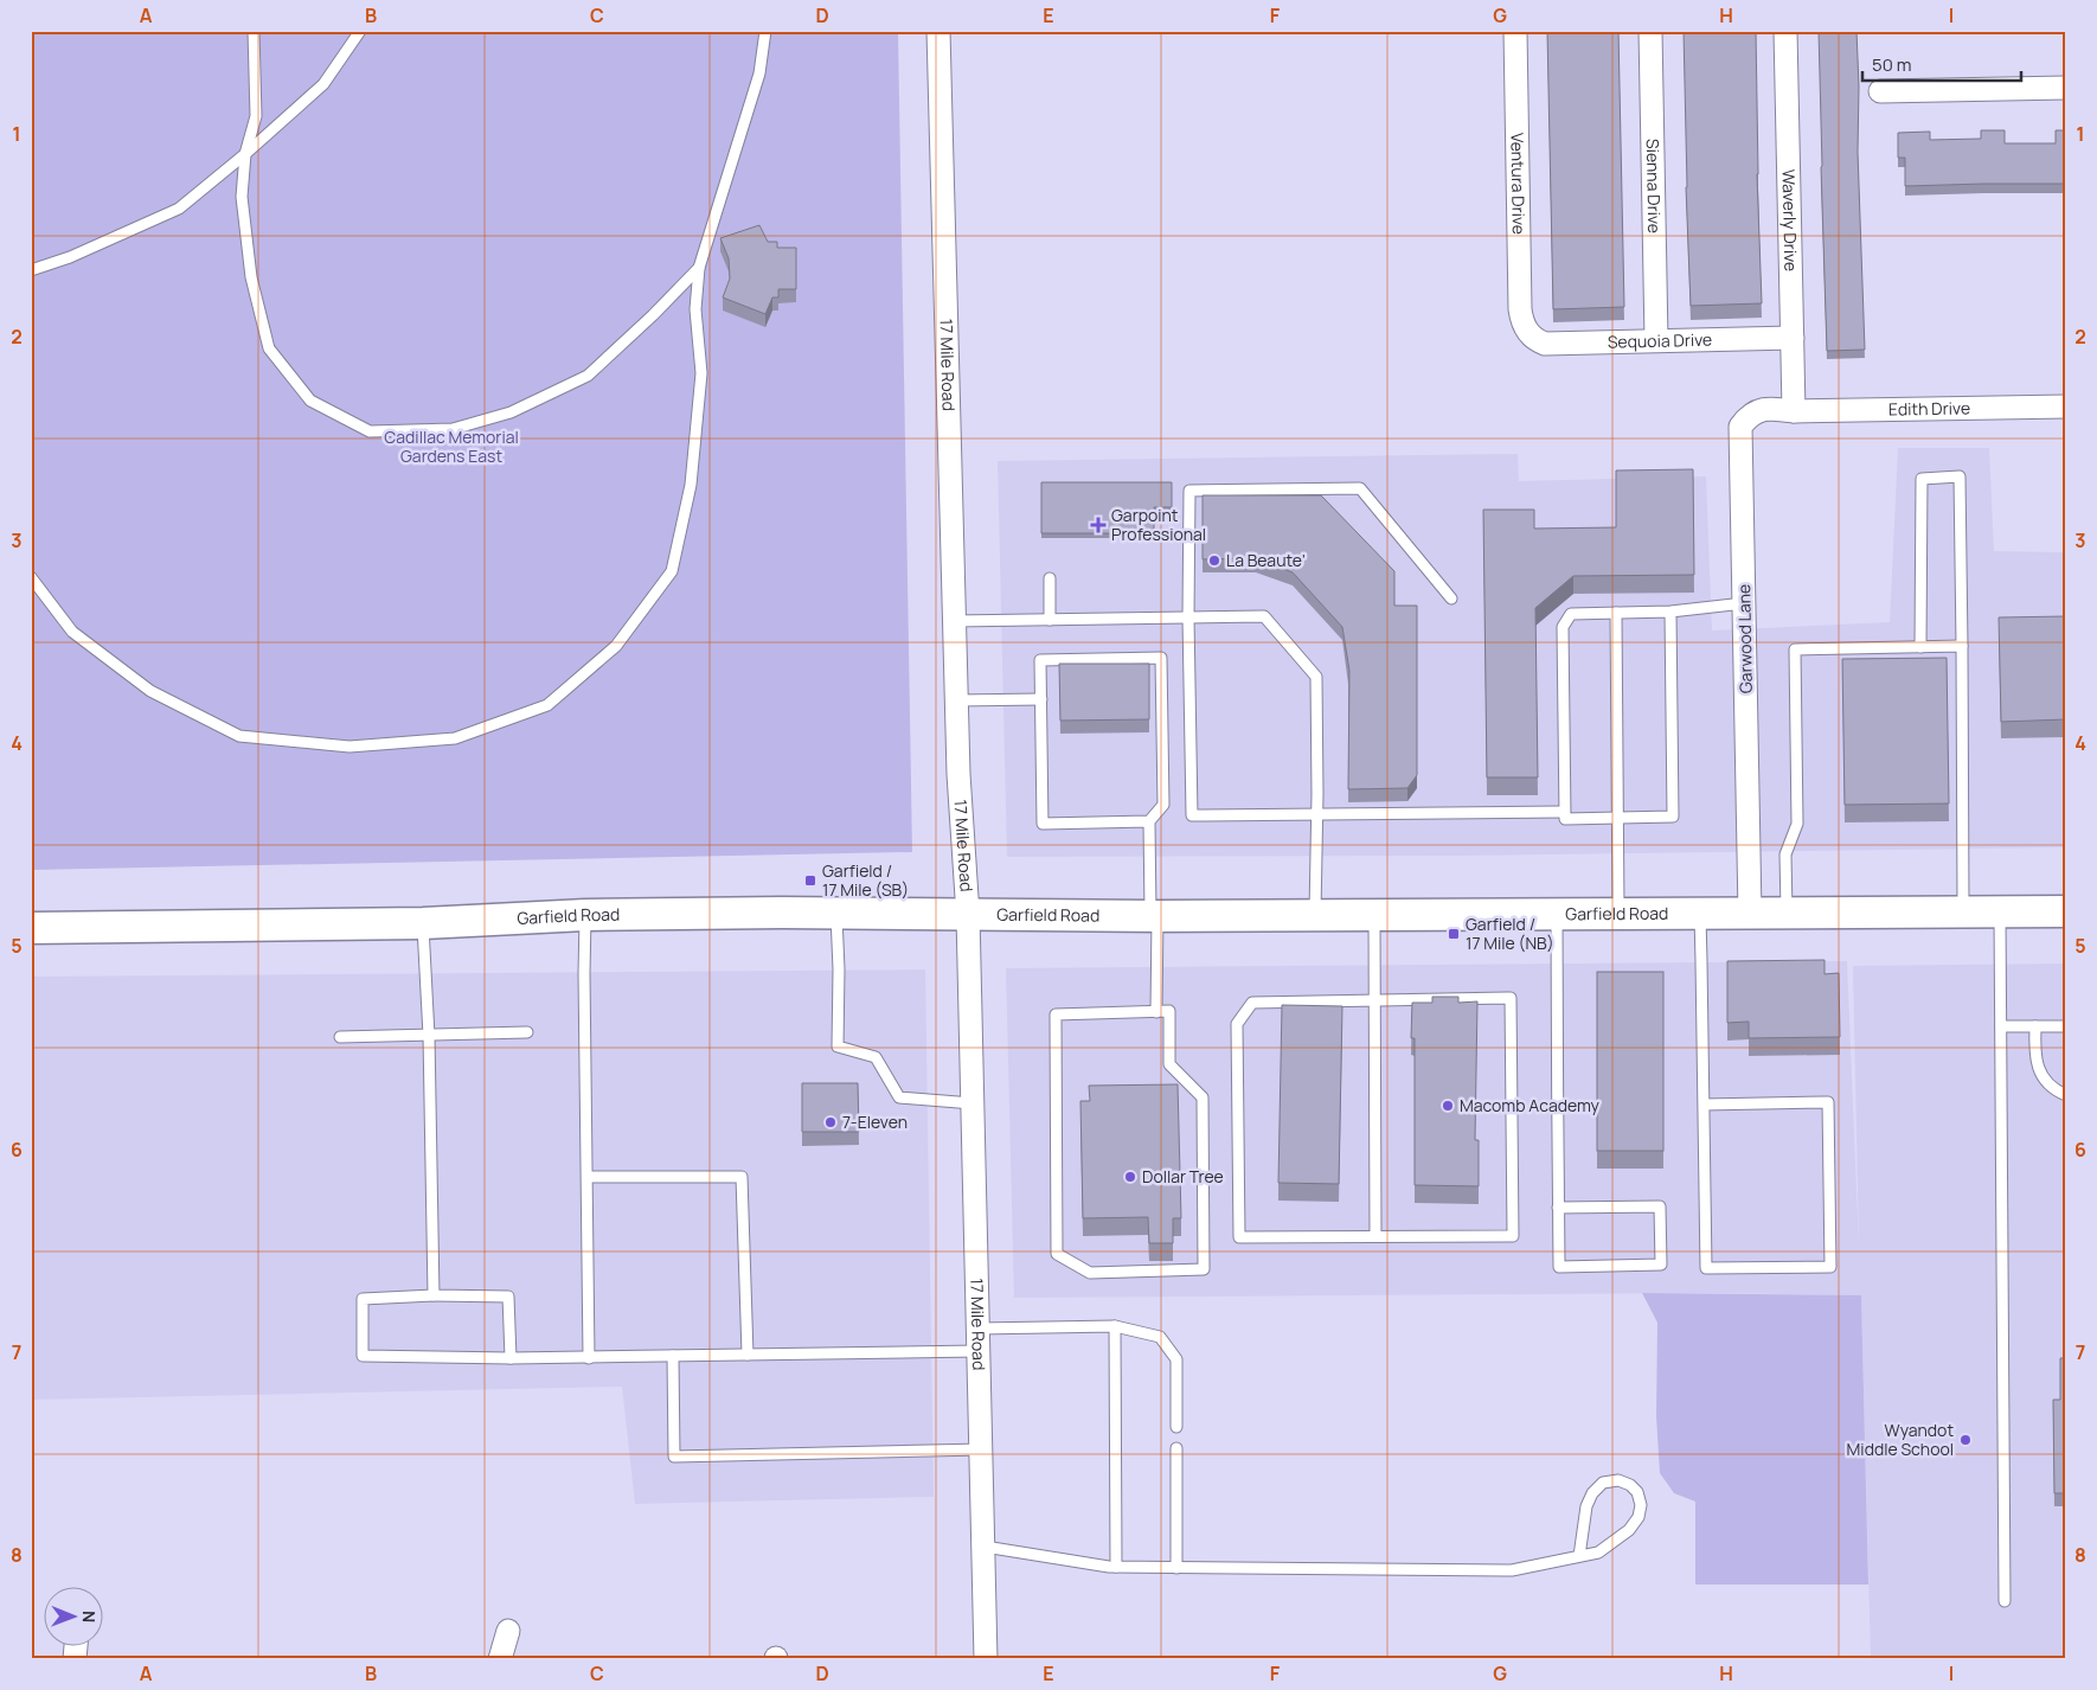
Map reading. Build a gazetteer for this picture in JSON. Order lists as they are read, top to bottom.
{
  "streets": {
    "main road": ["Garfield Road"],
    "street": [
      "Ventura Drive",
      "Sienna Drive",
      "Waverly Drive",
      "Sequoia Drive",
      "17 Mile Road",
      "Edith Drive",
      "Garwood Lane"
    ]
  },
  "crossings": [
    ["Ventura Drive", "Sequoia Drive"],
    ["Sienna Drive", "Sequoia Drive"],
    ["Waverly Drive", "Sequoia Drive"],
    ["Waverly Drive", "Edith Drive"],
    ["Waverly Drive", "Garwood Lane"],
    ["17 Mile Road", "Garfield Road"],
    ["Edith Drive", "Garwood Lane"],
    ["Garwood Lane", "Garfield Road"]
  ],
  "parks": ["Cadillac Memorial Gardens East"],
  "places": {
    "health": ["Garpoint Professional"],
    "other": [
      "La Beaute'",
      "Macomb Academy",
      "7-Eleven",
      "Dollar Tree",
      "Wyandot Middle School"
    ],
    "transit": ["Garfield / 17 Mile (SB)", "Garfield / 17 Mile (NB)"]
  },
  "scale_bar": "50 m",
  "north": "right",
  "grid": {
    "columns": [
      "A",
      "B",
      "C",
      "D",
      "E",
      "F",
      "G",
      "H",
      "I"
    ],
    "rows": [
      "1",
      "2",
      "3",
      "4",
      "5",
      "6",
      "7",
      "8"
    ]
  }
}
